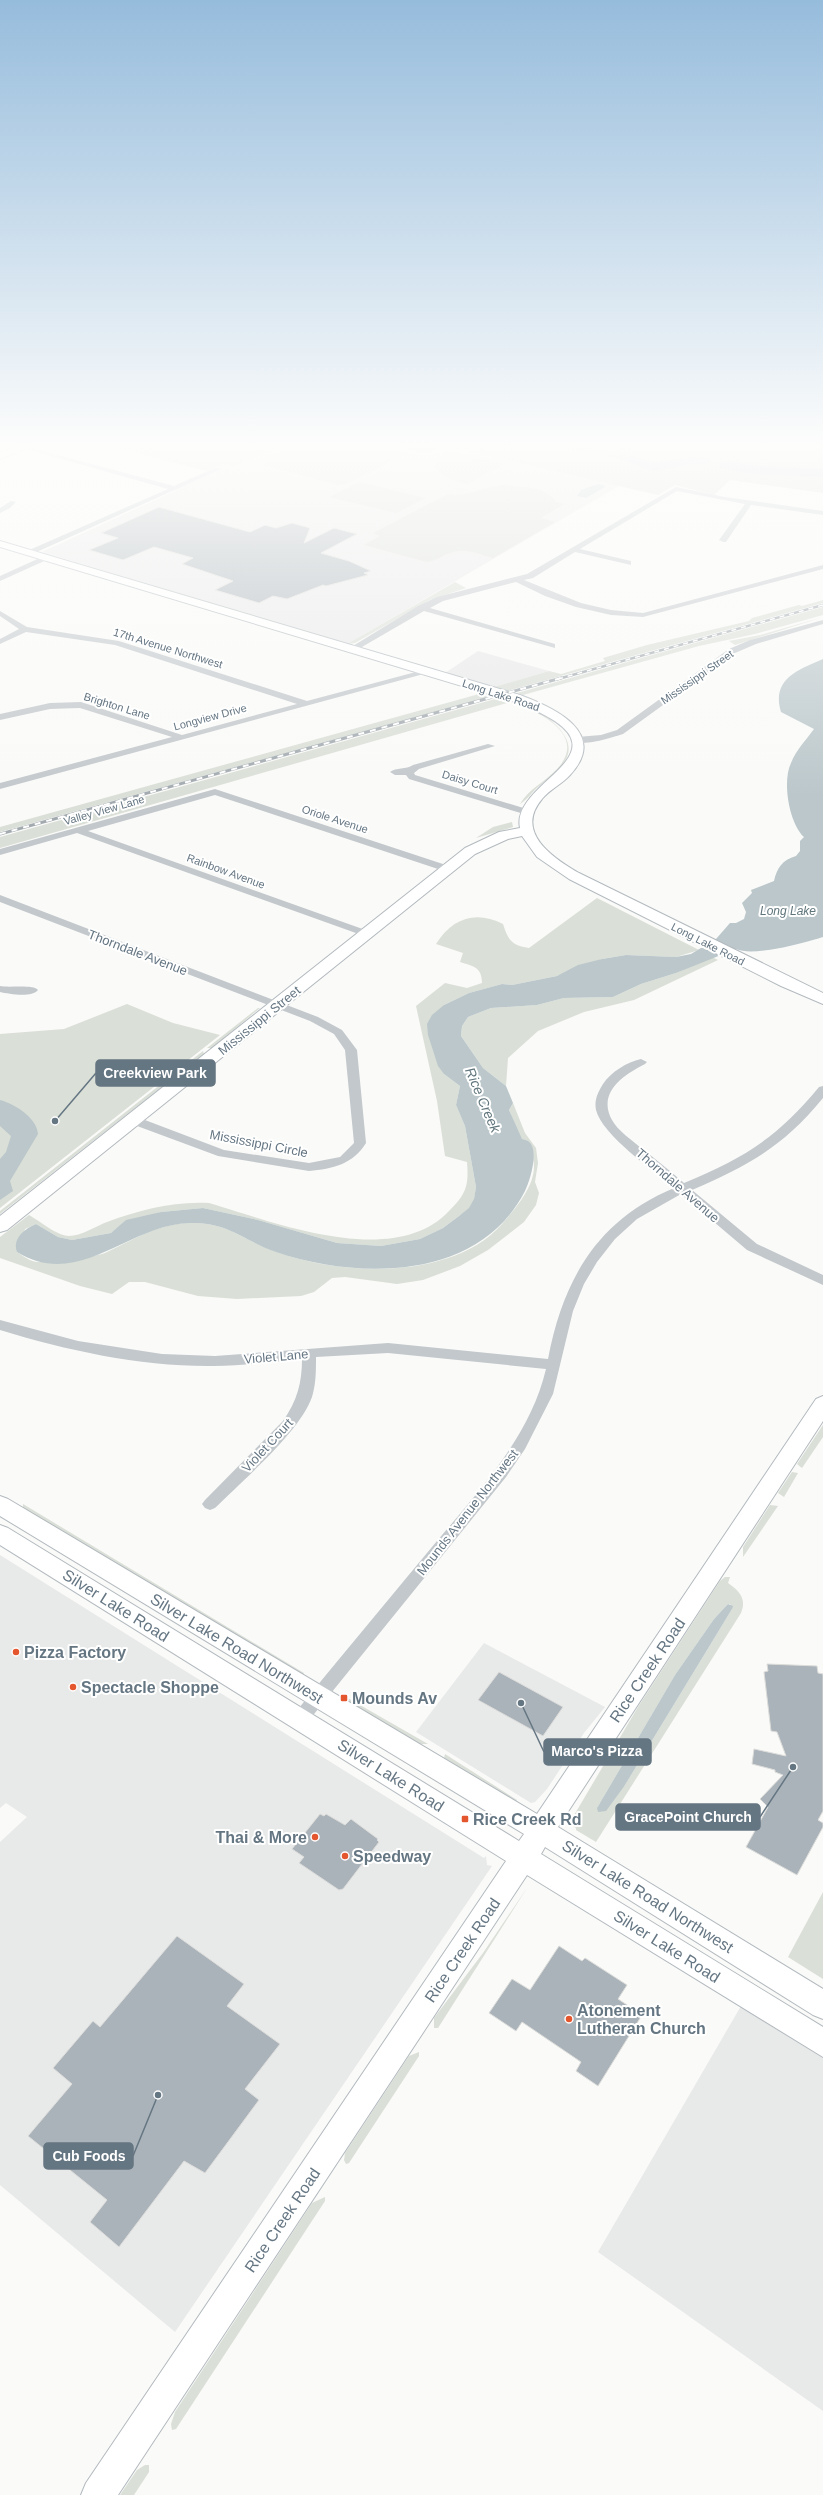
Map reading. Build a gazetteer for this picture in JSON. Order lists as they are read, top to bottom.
{
  "streets": {
    "street": [
      "17th Avenue Northwest",
      "Mississippi Street",
      "Long Lake Road",
      "Brighton Lane",
      "Longview Drive",
      "Daisy Court",
      "Valley View Lane",
      "Oriole Avenue",
      "Rainbow Avenue",
      "Thorndale Avenue",
      "Mississippi Circle",
      "Violet Lane",
      "Violet Court",
      "Mounds Avenue Northwest",
      "Silver Lake Road",
      "Silver Lake Road Northwest",
      "Rice Creek Road"
    ]
  },
  "crossings": [
    ["17th Avenue Northwest", "Longview Drive"],
    ["Mississippi Street", "Long Lake Road"],
    ["Mississippi Street", "Oriole Avenue"],
    ["Mississippi Street", "Rainbow Avenue"],
    ["Mississippi Street", "Thorndale Avenue"],
    ["Mississippi Street", "Mississippi Circle"],
    ["Long Lake Road", "Longview Drive"],
    ["Brighton Lane", "Longview Drive"],
    ["Valley View Lane", "Oriole Avenue"],
    ["Valley View Lane", "Rainbow Avenue"],
    ["Thorndale Avenue", "Mississippi Circle"],
    ["Thorndale Avenue", "Mounds Avenue Northwest"],
    ["Violet Lane", "Violet Court"],
    ["Violet Lane", "Mounds Avenue Northwest"],
    ["Mounds Avenue Northwest", "Silver Lake Road"],
    ["Mounds Avenue Northwest", "Silver Lake Road Northwest"],
    ["Silver Lake Road", "Rice Creek Road"],
    ["Silver Lake Road Northwest", "Rice Creek Road"]
  ],
  "water": ["Long Lake", "Rice Creek"],
  "places": {
    "other": [
      "Creekview Park",
      "Pizza Factory",
      "Spectacle Shoppe",
      "Marco's Pizza",
      "GracePoint Church",
      "Thai & More",
      "Speedway",
      "Atonement Lutheran Church",
      "Cub Foods"
    ],
    "transit": ["Mounds Av", "Rice Creek Rd"]
  }
}
